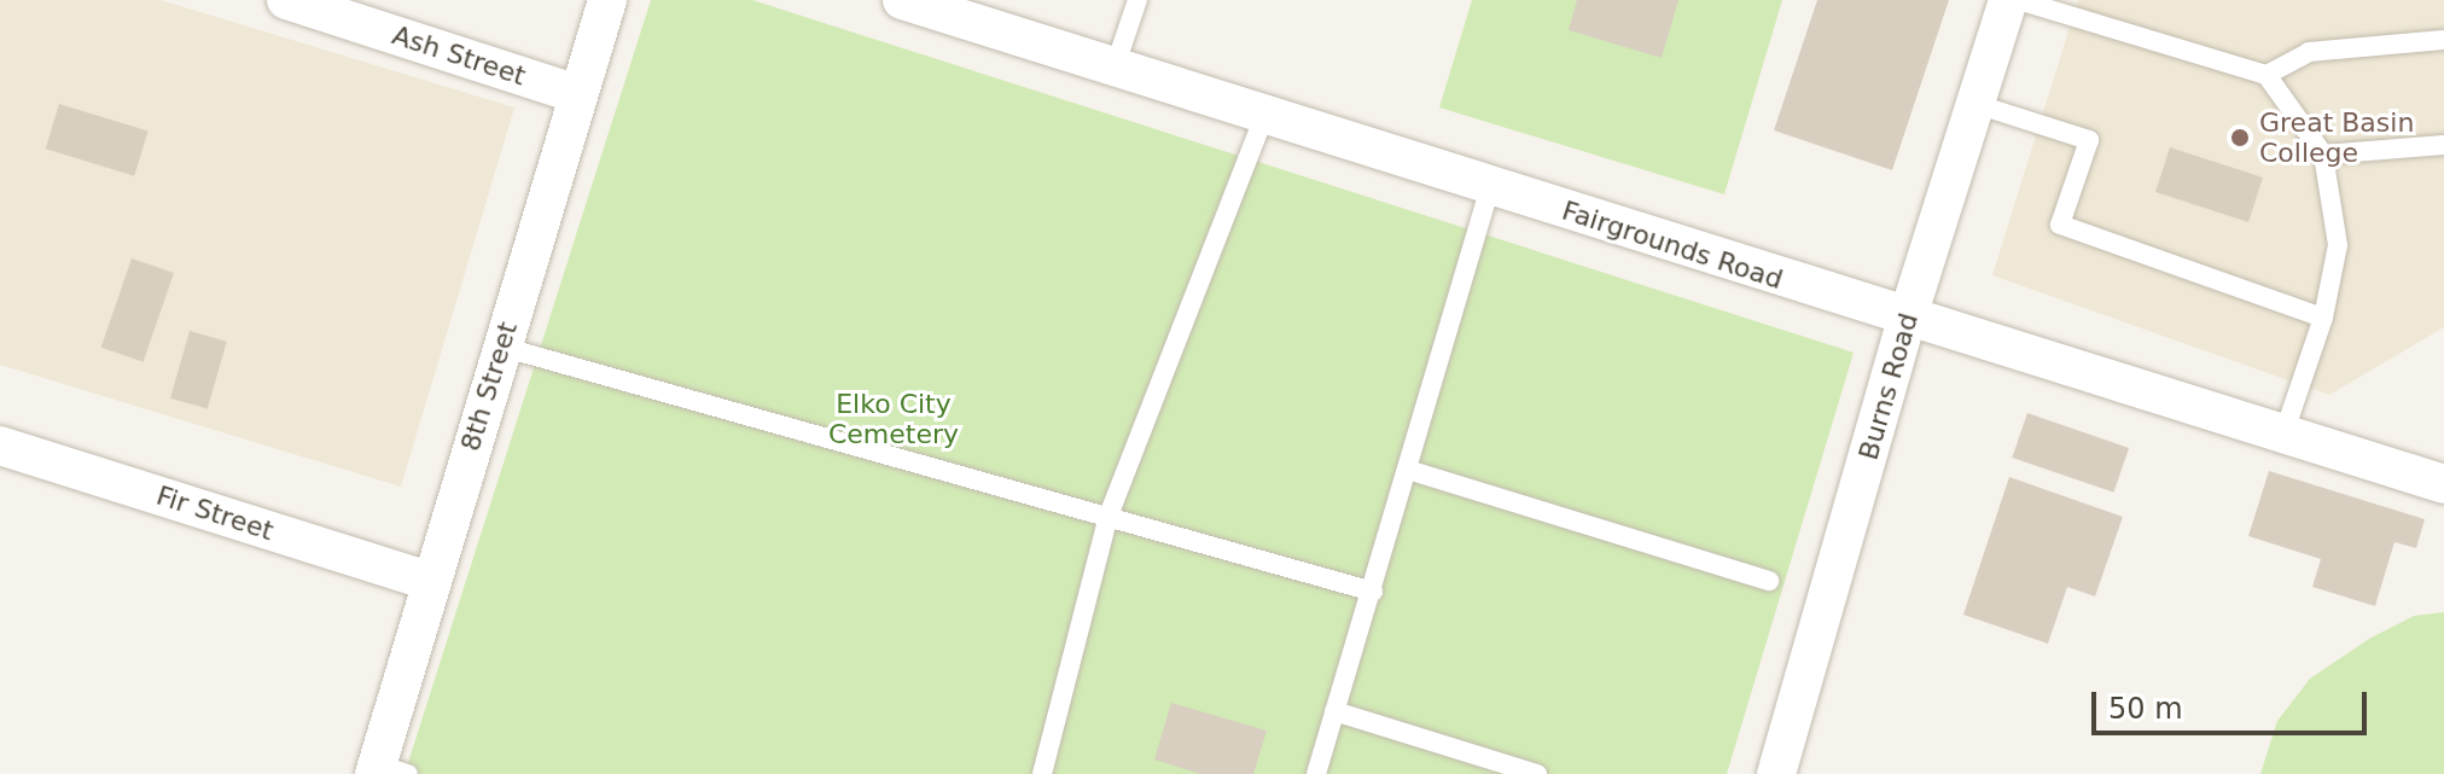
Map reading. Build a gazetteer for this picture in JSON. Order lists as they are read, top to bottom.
{
  "streets": {
    "street": [
      "Ash Street",
      "Fairgrounds Road",
      "8th Street",
      "Burns Road",
      "Fir Street"
    ]
  },
  "crossings": [
    ["Ash Street", "8th Street"],
    ["Fairgrounds Road", "Burns Road"],
    ["8th Street", "Fir Street"]
  ],
  "parks": ["Elko City Cemetery"],
  "places": ["Great Basin College"],
  "scale_bar": "50 m"
}
